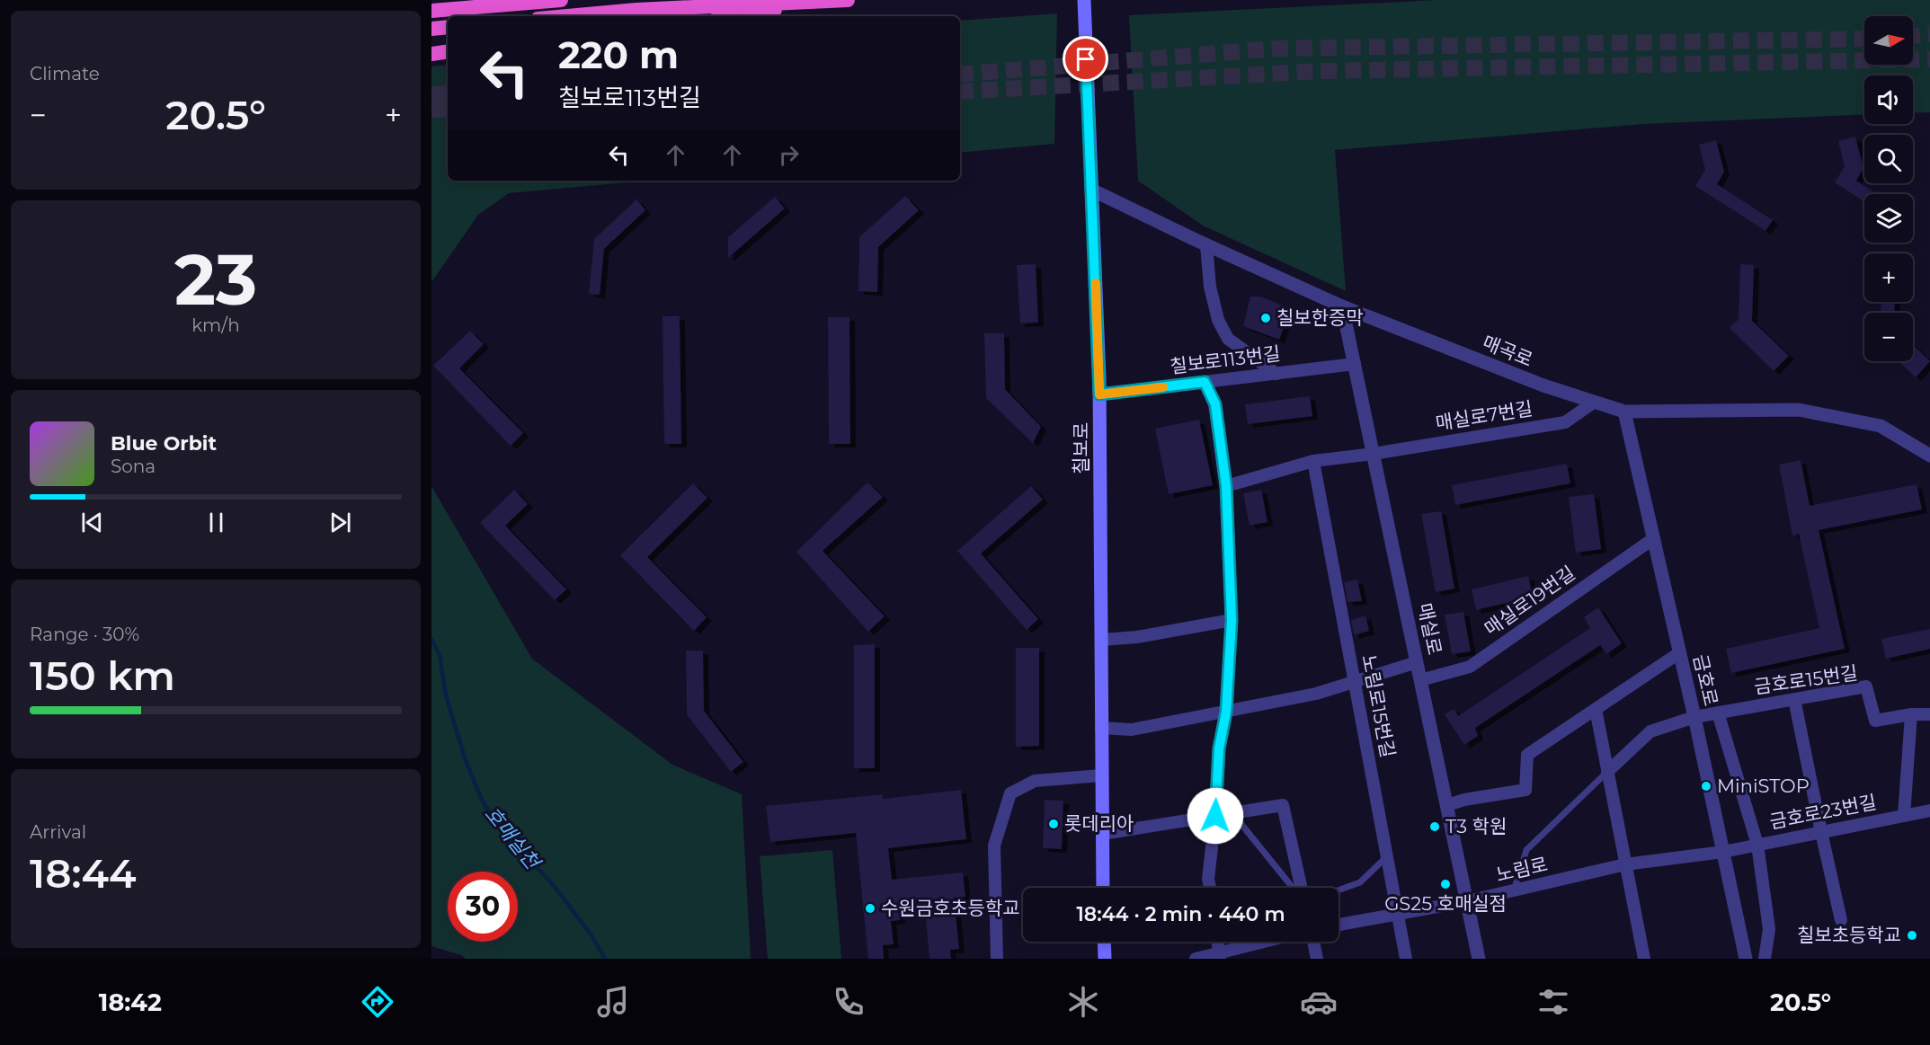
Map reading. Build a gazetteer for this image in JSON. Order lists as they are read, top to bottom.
{
  "streets": {
    "main road": ["칠보로"],
    "street": [
      "매곡로",
      "칠보로113번길",
      "매실로7번길",
      "매실로19번길",
      "매실로",
      "금호로",
      "금호로15번길",
      "노림로15번길",
      "금호로23번길",
      "노림로"
    ]
  },
  "crossings": [
    ["매곡로", "매실로7번길"],
    ["매곡로", "칠보로"],
    ["매곡로", "매실로"],
    ["매곡로", "금호로"],
    ["칠보로113번길", "칠보로"],
    ["칠보로113번길", "매실로"],
    ["매실로7번길", "매실로"],
    ["매실로7번길", "노림로15번길"],
    ["매실로19번길", "매실로"],
    ["매실로19번길", "금호로"],
    ["매실로", "노림로"],
    ["금호로", "금호로15번길"],
    ["금호로", "금호로23번길"],
    ["금호로", "노림로"],
    ["노림로15번길", "노림로"],
    ["금호로23번길", "노림로"]
  ],
  "water": ["호매실천"],
  "places": [
    "칠보한증막",
    "MiniSTOP",
    "롯데리아",
    "T3 학원",
    "GS25 호매실점",
    "수원금호초등학교",
    "칠보초등학교"
  ],
  "north": "right",
  "page": {
    "tile": [
      "Climate",
      ["23", "km/h"],
      ["Range · 30%", "150 km"],
      ["Arrival", "18:44"]
    ],
    "map_buttons": ["+", "−"],
    "turn": ["220 m", "칠보로113번길"],
    "heat": ["−", "20.5°", "+"],
    "song": ["Blue Orbit", "Sona"],
    "limit": "30",
    "trip": "18:44 · 2 min · 440 m",
    "tabs": ["18:42", "20.5°"]
  }
}
